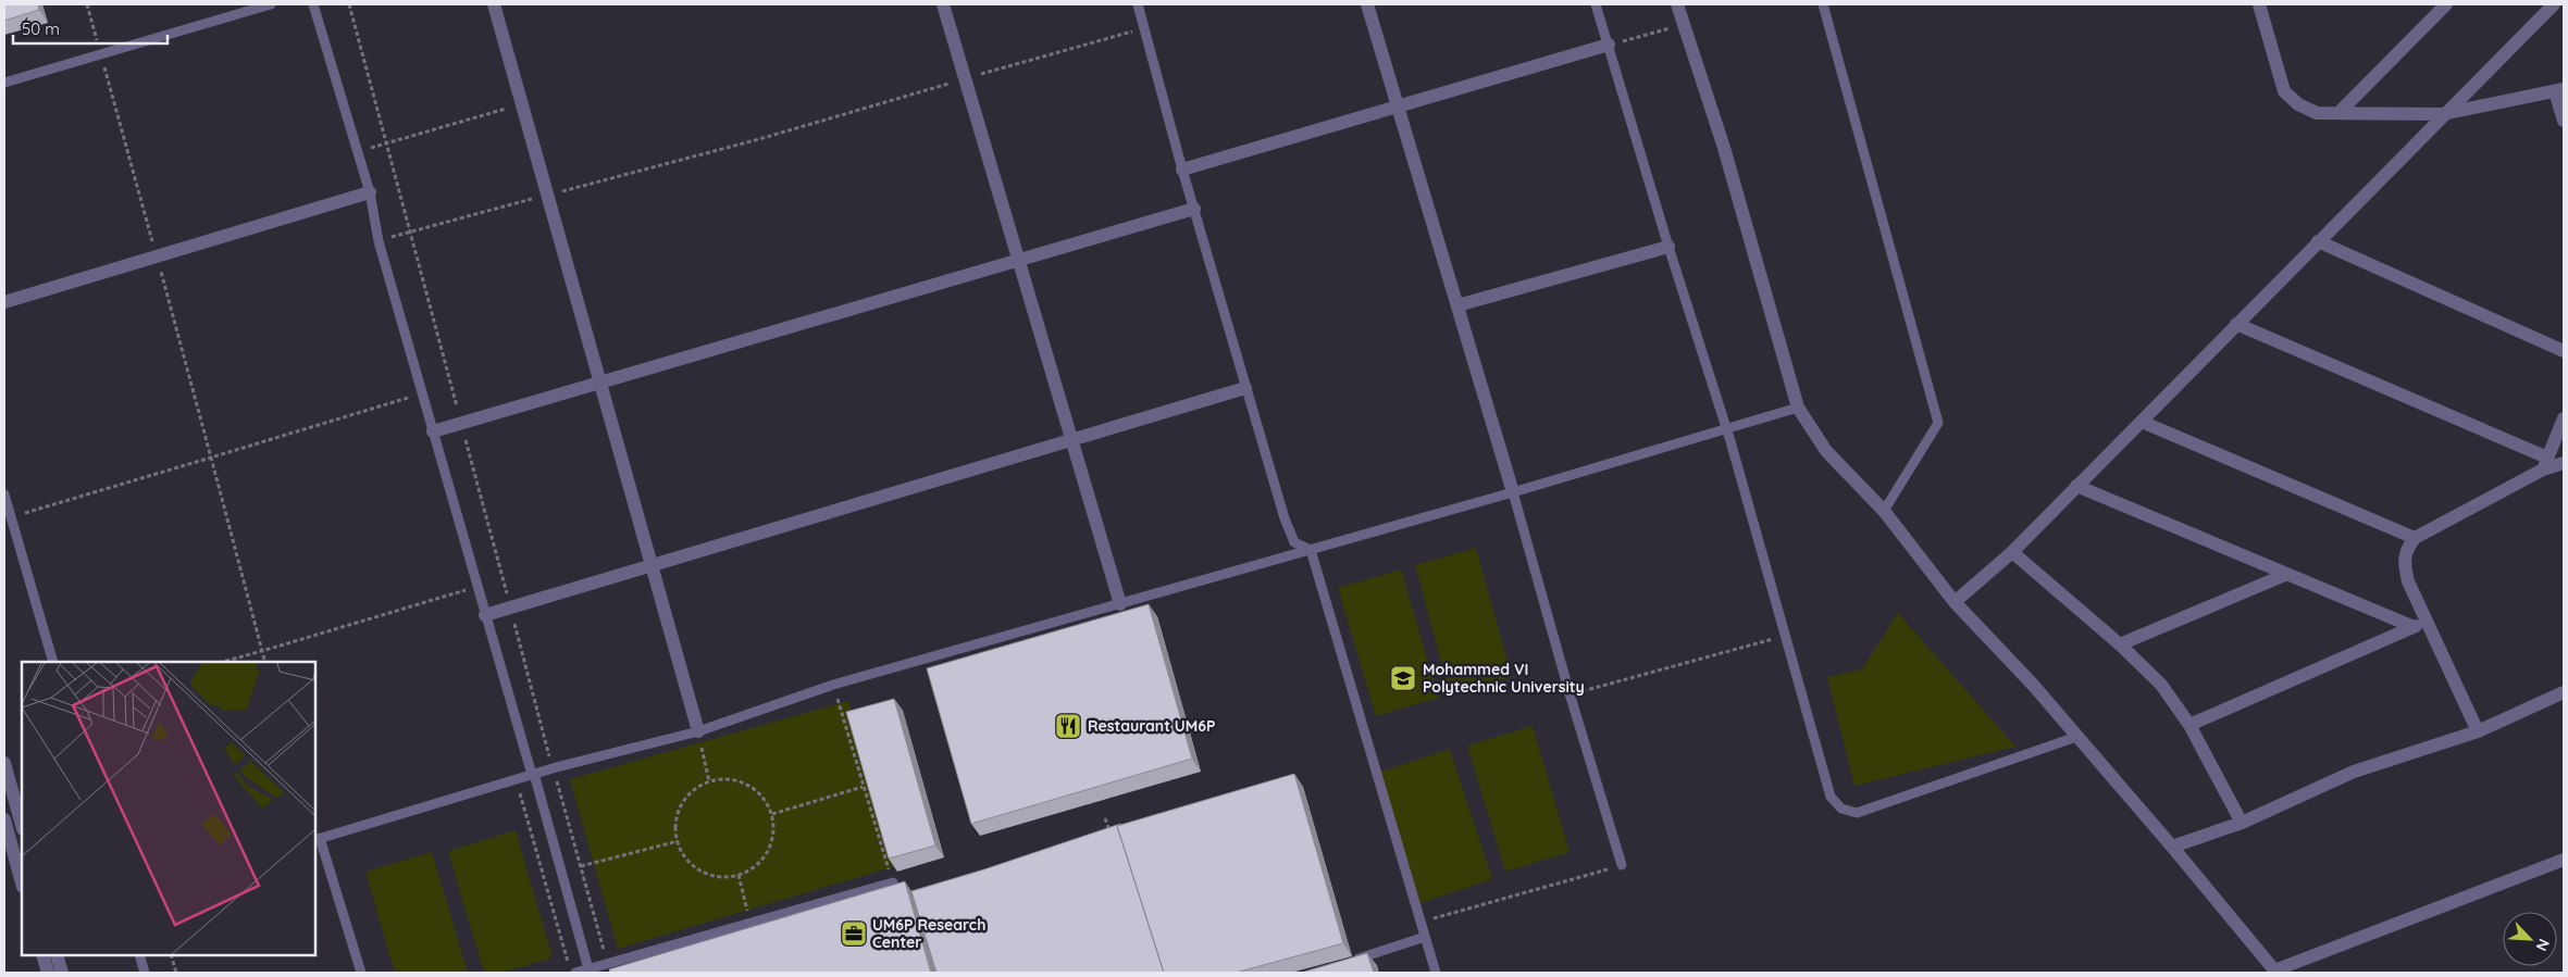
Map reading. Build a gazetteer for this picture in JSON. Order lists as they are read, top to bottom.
{
  "places": {
    "school or university": ["Mohammed VI Polytechnic University"],
    "restaurant": ["Restaurant UM6P"],
    "office": ["UM6P Research Center"]
  },
  "scale_bar": "50 m",
  "north": "bottom right"
}
